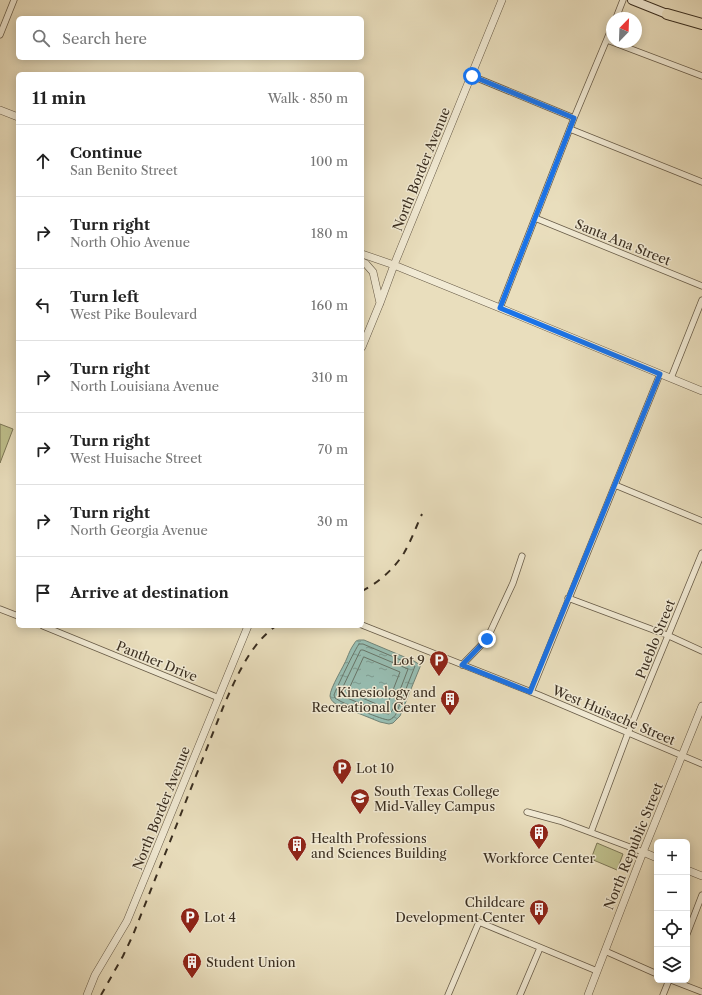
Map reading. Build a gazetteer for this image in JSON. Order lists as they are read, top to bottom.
{
  "streets": {
    "street": [
      "North Border Avenue",
      "Santa Ana Street",
      "Pueblo Street",
      "Panther Drive",
      "West Huisache Street",
      "North Republic Street"
    ]
  },
  "crossings": [
    ["North Border Avenue", "Panther Drive"],
    ["Pueblo Street", "West Huisache Street"],
    ["West Huisache Street", "North Republic Street"]
  ],
  "places": {
    "parking": ["Lot 9", "Lot 10", "Lot 4"],
    "building": [
      "Kinesiology and Recreational Center",
      "Workforce Center",
      "Health Professions and Sciences Building",
      "Childcare Development Center",
      "Student Union"
    ],
    "school or university": ["South Texas College Mid-Valley Campus"]
  },
  "north": "top right",
  "page": {
    "search": "Search here",
    "heading": ["11 min", "Walk · 850 m"],
    "list": [
      ["Continue", "San Benito Street", "100 m"],
      ["Turn right", "North Ohio Avenue", "180 m"],
      ["Turn left", "West Pike Boulevard", "160 m"],
      ["Turn right", "North Louisiana Avenue", "310 m"],
      ["Turn right", "West Huisache Street", "70 m"],
      ["Turn right", "North Georgia Avenue", "30 m"],
      "Arrive at destination"
    ],
    "map_buttons": ["+", "−"]
  }
}
